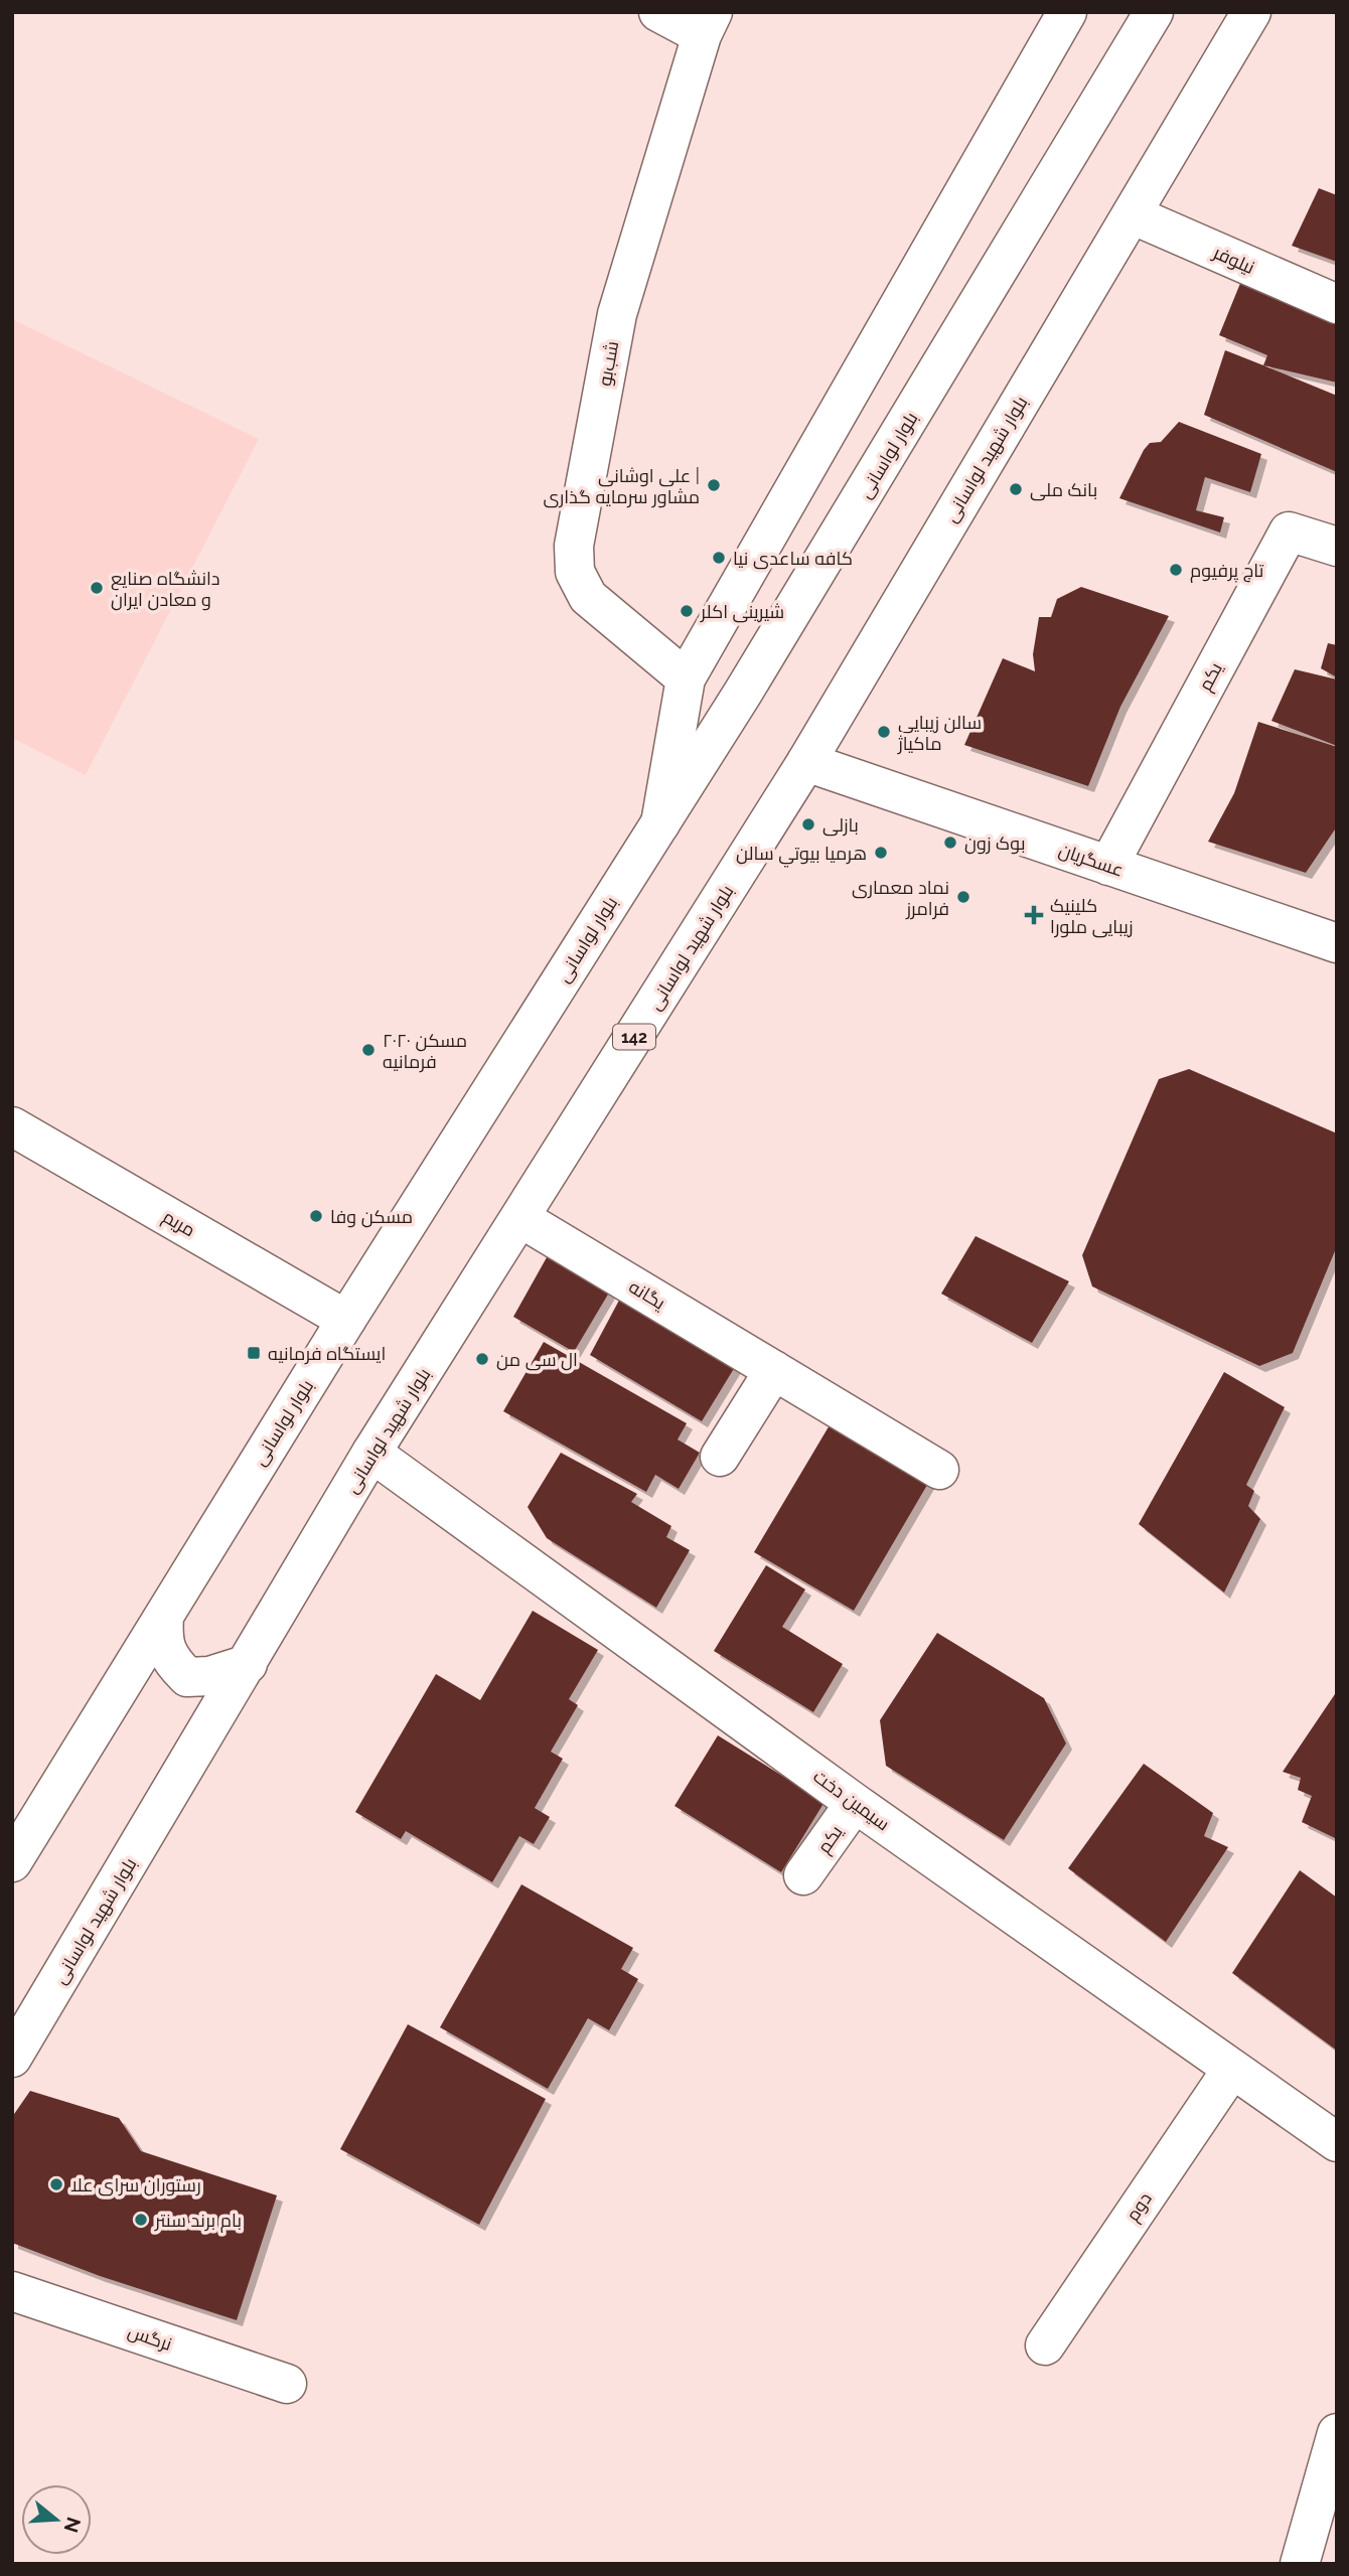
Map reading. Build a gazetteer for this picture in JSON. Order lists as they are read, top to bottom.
{
  "streets": {
    "street": [
      "نیلوفر",
      "شب‌بو",
      "بلوار لواسانی",
      "بلوار شهید لواسانی",
      "یکم",
      "عسگریان",
      "142",
      "مریم",
      "یگانه",
      "سیمین دخت",
      "دوم",
      "نرگس"
    ]
  },
  "crossings": [
    ["نیلوفر", "بلوار شهید لواسانی"],
    ["بلوار لواسانی", "مریم"],
    ["بلوار شهید لواسانی", "عسگریان"],
    ["بلوار شهید لواسانی", "یگانه"],
    ["بلوار شهید لواسانی", "سیمین دخت"],
    ["یکم", "عسگریان"],
    ["یکم", "سیمین دخت"],
    ["سیمین دخت", "دوم"]
  ],
  "places": {
    "other": [
      "علی اوشانی | مشاور سرمایه گذاری",
      "بانک ملی",
      "کافه ساعدی نیا",
      "تاچ پرفيوم",
      "دانشگاه صنایع و معادن ایران",
      "شیرینی اکلر",
      "سالن زیبایی ماکیاژ",
      "بازلی",
      "بوک زون",
      "هرميا بيوتي سالن",
      "نماد معماری فرامرز",
      "مسکن ۲۰۲۰ فرمانیه",
      "مسکن وفا",
      "ال سی من",
      "رستوران سرای علا",
      "بام برند سنتر"
    ],
    "health": ["کلینیک زیبایی ملورا"],
    "transit": ["ایستگاه فرمانیه"]
  },
  "north": "right"
}
